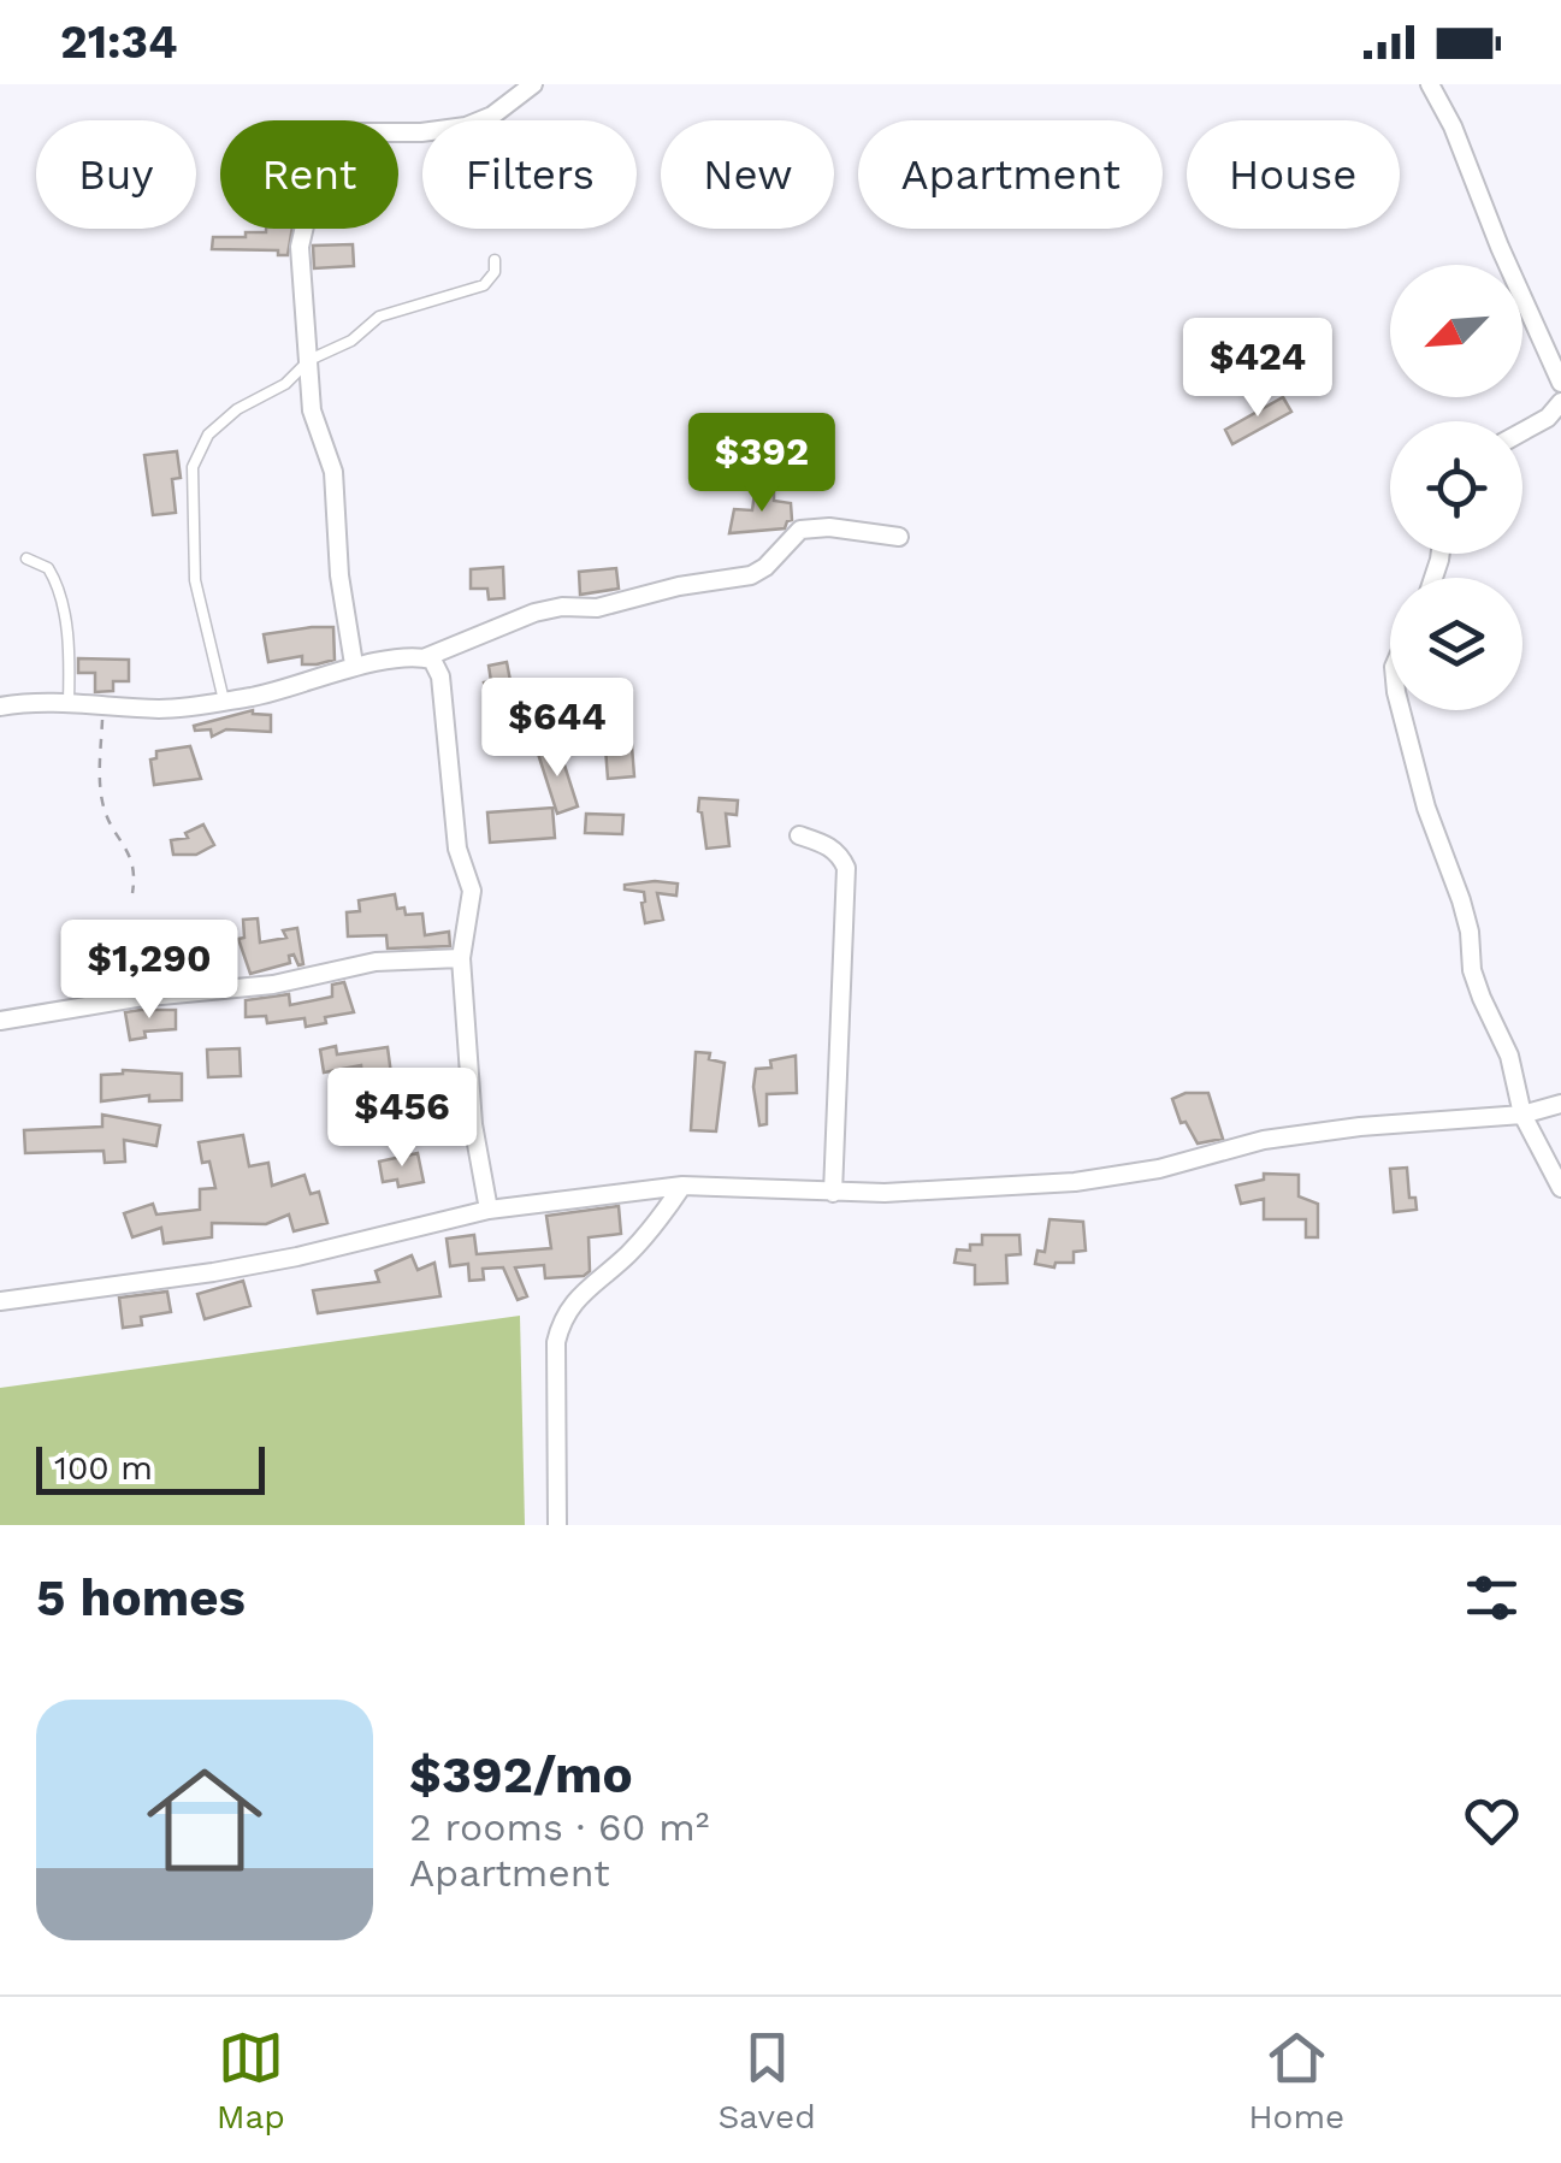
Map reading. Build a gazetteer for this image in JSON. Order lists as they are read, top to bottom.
{
  "scale_bar": "100 m",
  "north": "bottom left",
  "page": {
    "status": "21:34",
    "chip": [
      "Buy",
      "Rent",
      "Filters",
      "New",
      "Apartment",
      "House"
    ],
    "price": [
      "$424",
      "$392",
      "$644",
      "$1,290",
      "$456"
    ],
    "scale": "100 m",
    "heading": "5 homes",
    "list": [
      {
        "name": "$392/mo",
        "note": "2 rooms · 60 m² · Apartment"
      }
    ],
    "tabs": ["Map", "Saved", "Home"]
  }
}
